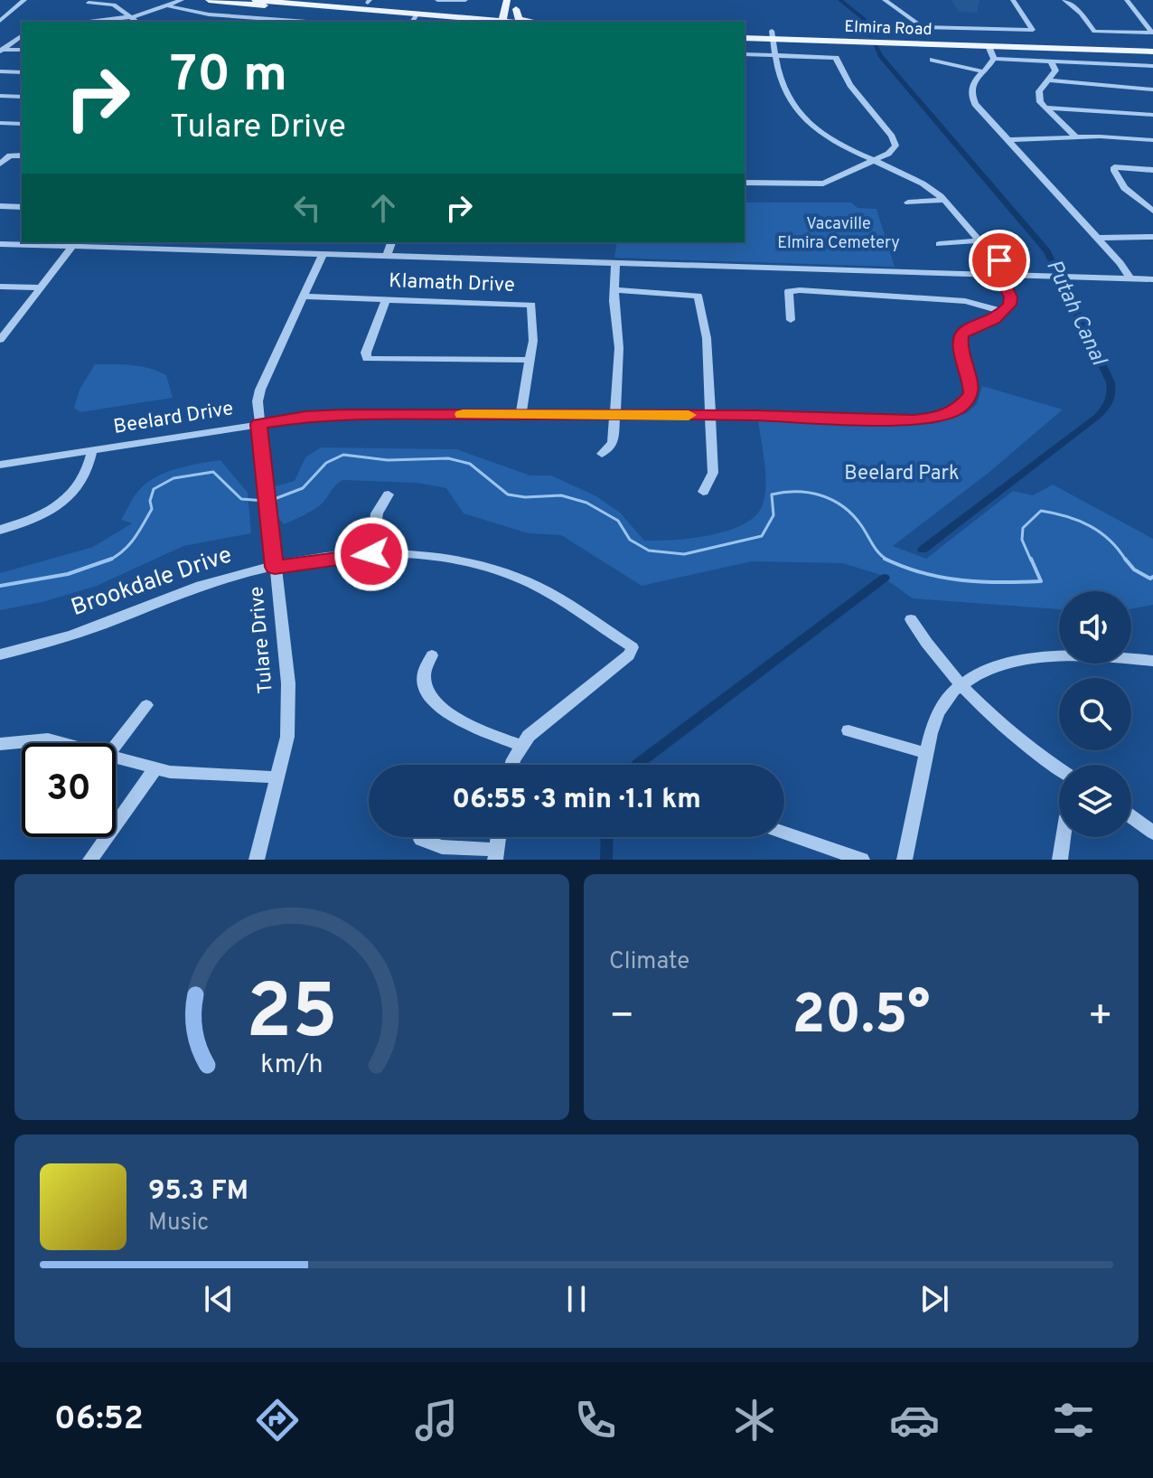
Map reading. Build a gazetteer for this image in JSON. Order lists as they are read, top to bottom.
{
  "streets": {
    "main road": ["Elmira Road"],
    "street": [
      "Klamath Drive",
      "Beelard Drive",
      "Brookdale Drive",
      "Tulare Drive"
    ]
  },
  "crossings": [
    ["Klamath Drive", "Beelard Drive"],
    ["Klamath Drive", "Tulare Drive"],
    ["Beelard Drive", "Tulare Drive"],
    ["Brookdale Drive", "Tulare Drive"]
  ],
  "water": ["Putah Canal"],
  "parks": ["Vacaville Elmira Cemetery", "Beelard Park"],
  "page": {
    "turn": ["70 m", "Tulare Drive"],
    "limit": "30",
    "trip": "06:55 · 3 min · 1.1 km",
    "tile": "Climate",
    "heat": ["−", "20.5°", "+"],
    "song": ["95.3 FM", "Music"],
    "tabs": "06:52",
    "gauge": ["25", "km/h"]
  }
}
